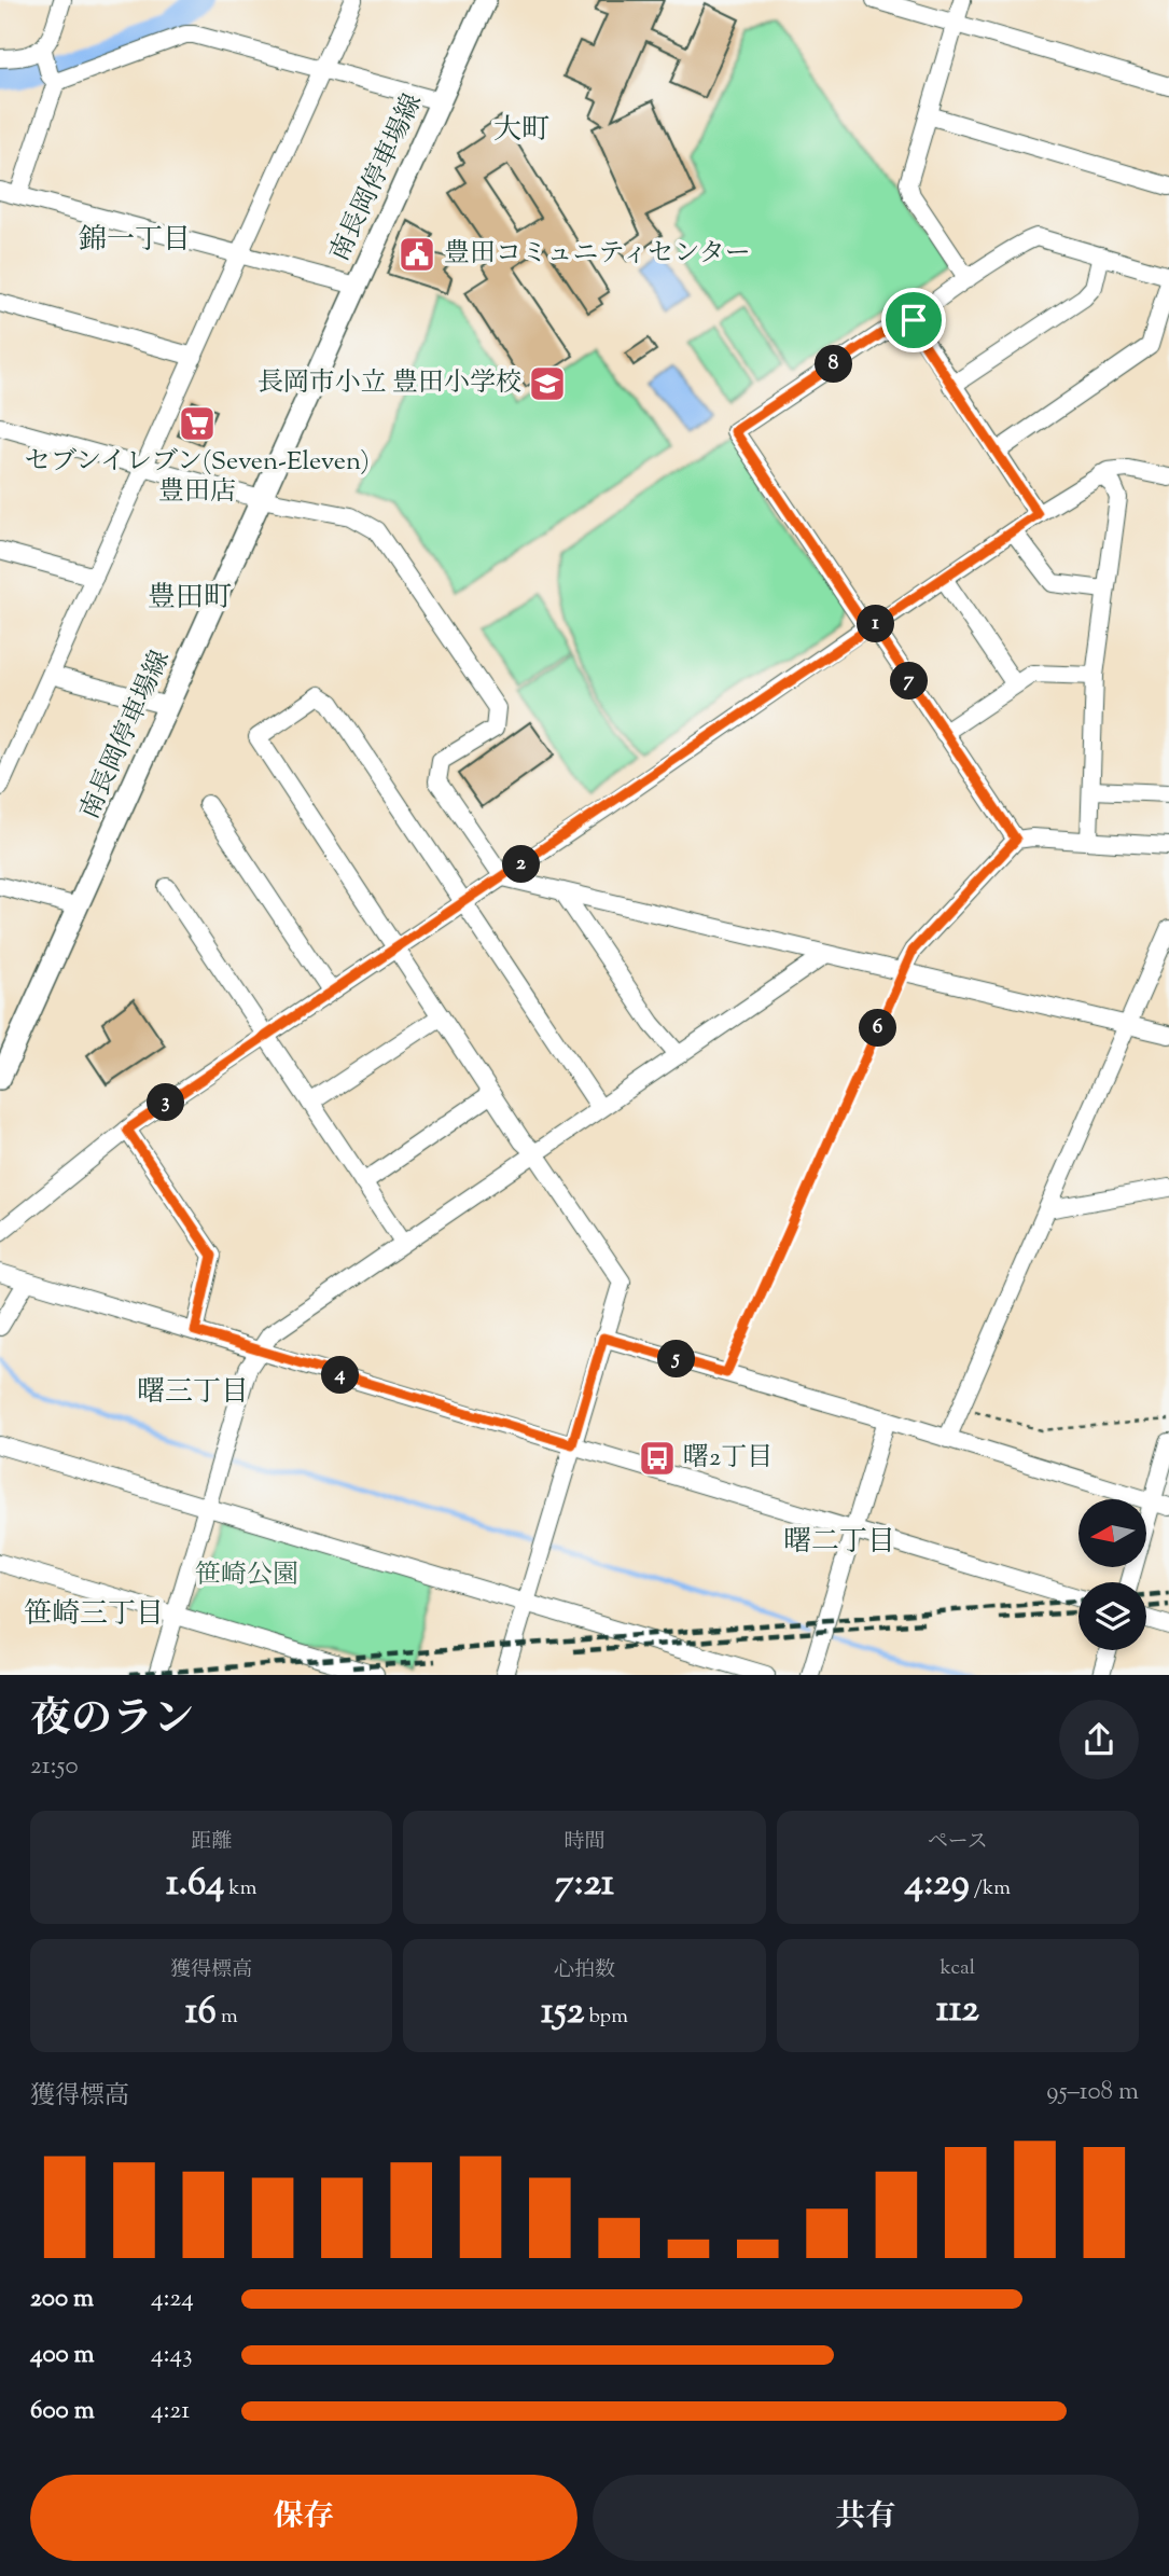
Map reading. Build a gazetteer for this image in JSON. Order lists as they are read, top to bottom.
{
  "streets": {
    "main road": ["南長岡停車場線"]
  },
  "districts": [
    "大町",
    "錦一丁目",
    "豊田町",
    "曙三丁目",
    "曙二丁目",
    "笹崎三丁目"
  ],
  "parks": ["笹崎公園"],
  "places": {
    "public building": ["豊田コミュニティセンター"],
    "school or university": ["長岡市小立 豊田小学校"],
    "supermarket": ["セブンイレブン(Seven-Eleven) 豊田店"],
    "bus stop": ["曙2丁目"]
  },
  "north": "left",
  "page": {
    "pins": [
      "8",
      "1",
      "7",
      "2",
      "6",
      "3",
      "5",
      "4"
    ],
    "heading": ["夜のラン", "21:50"],
    "stats": [
      ["距離", "1.64 km"],
      ["時間", "7:21"],
      ["ペース", "4:29 /km"],
      ["獲得標高", "16 m"],
      ["心拍数", "152 bpm"],
      ["kcal", "112"]
    ],
    "chart": ["獲得標高", "95–108 m"],
    "list": [
      {
        "name": "200 m",
        "note": "4:24"
      },
      {
        "name": "400 m",
        "note": "4:43"
      },
      {
        "name": "600 m",
        "note": "4:21"
      }
    ],
    "buttons": ["保存", "共有"]
  }
}
